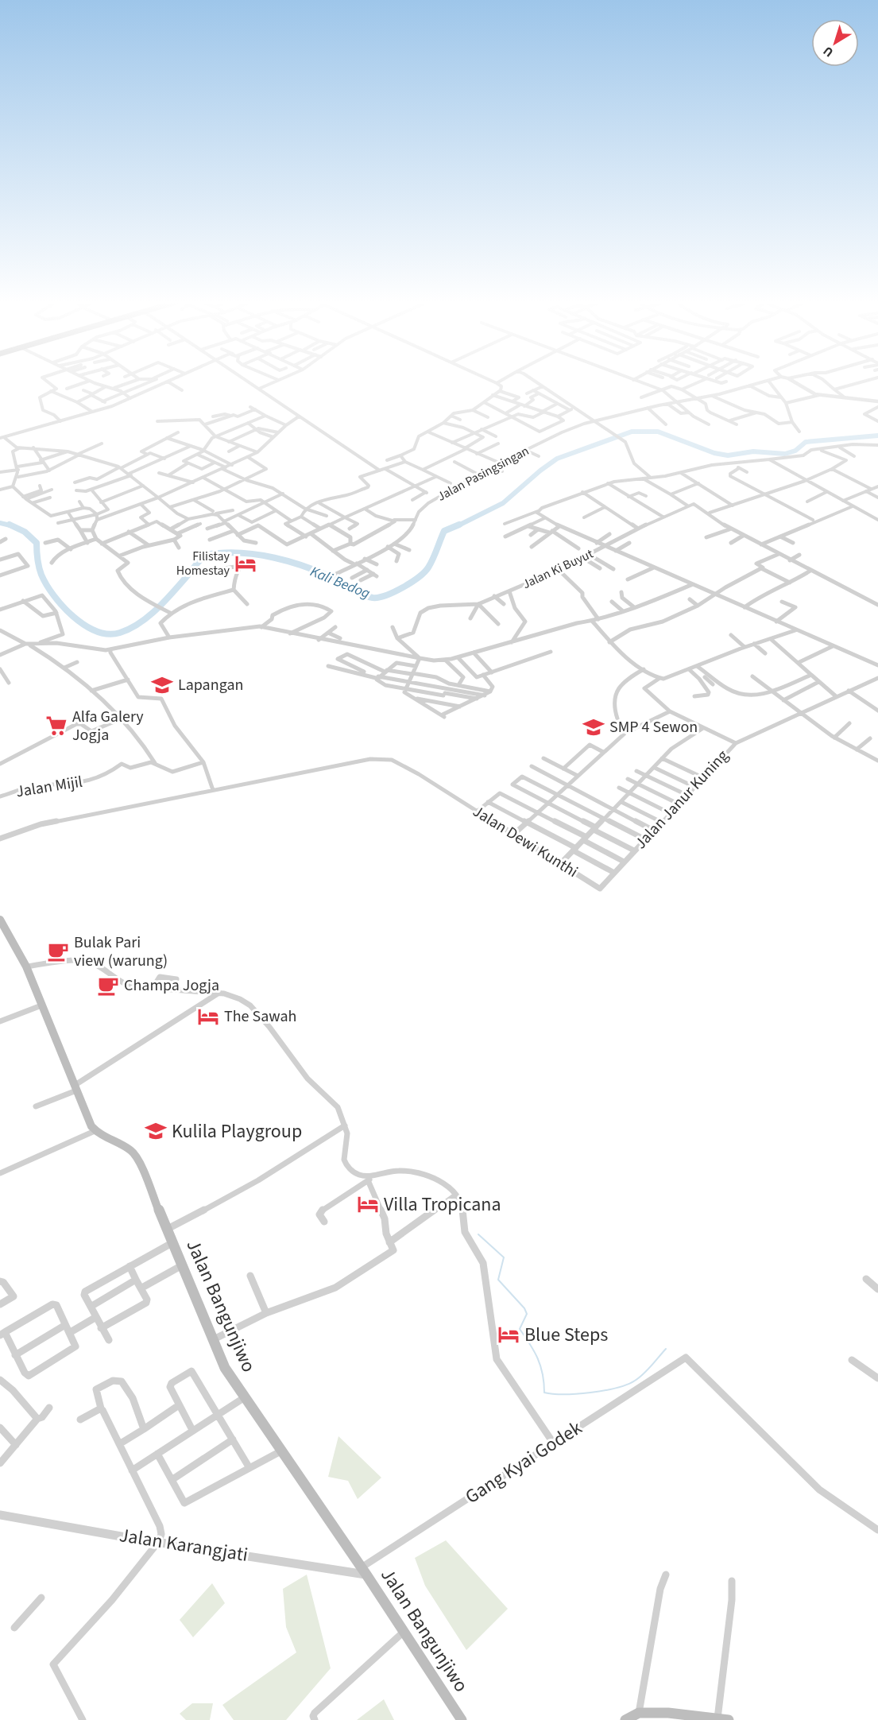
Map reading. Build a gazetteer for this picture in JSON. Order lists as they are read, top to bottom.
{
  "streets": {
    "main road": ["Jalan Bangunjiwo"],
    "street": [
      "Jalan Pasingsingan",
      "Jalan Ki Buyut",
      "Jalan Mijil",
      "Jalan Janur Kuning",
      "Jalan Dewi Kunthi",
      "Gang Kyai Godek",
      "Jalan Karangjati"
    ]
  },
  "crossings": [
    ["Jalan Janur Kuning", "Jalan Dewi Kunthi"],
    ["Jalan Bangunjiwo", "Gang Kyai Godek"],
    ["Jalan Bangunjiwo", "Jalan Karangjati"],
    ["Gang Kyai Godek", "Jalan Karangjati"]
  ],
  "water": ["Kali Bedog"],
  "places": {
    "hotel": [
      "Filistay Homestay",
      "The Sawah",
      "Villa Tropicana",
      "Blue Steps"
    ],
    "school or university": ["Lapangan", "SMP 4 Sewon", "Kulila Playgroup"],
    "supermarket": ["Alfa Galery Jogja"],
    "cafe": ["Bulak Pari view (warung)", "Champa Jogja"]
  },
  "north": "bottom left"
}
